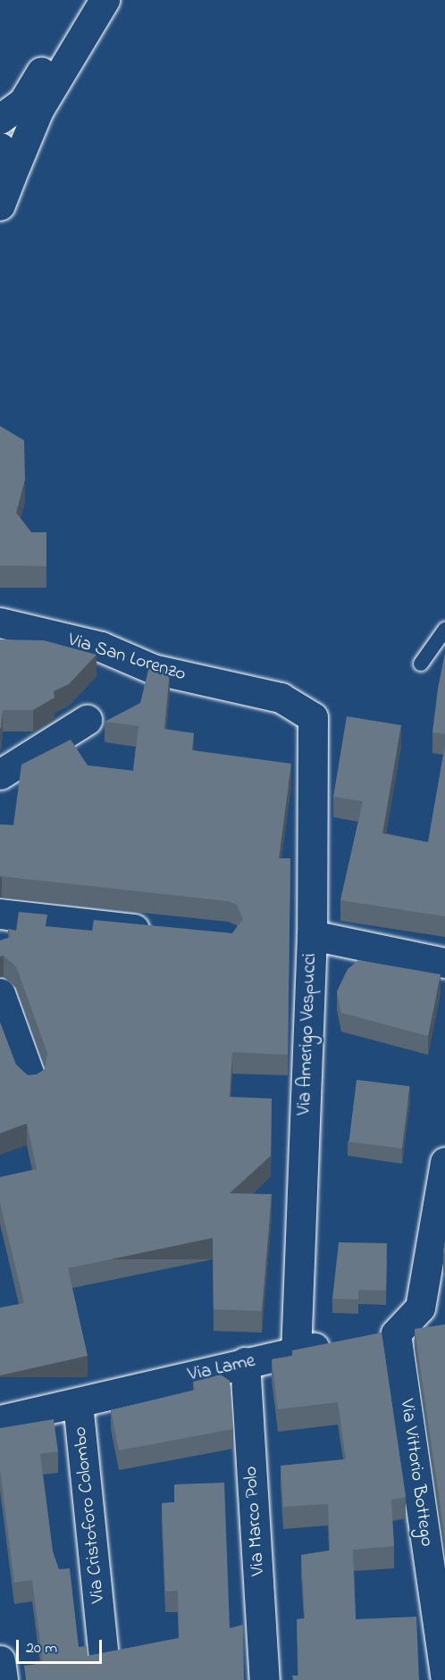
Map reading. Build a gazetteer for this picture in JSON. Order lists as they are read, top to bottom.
{
  "streets": {
    "street": [
      "Via San Lorenzo",
      "Via Amerigo Vespucci",
      "Via Lame",
      "Via Vittorio Bottego",
      "Via Cristoforo Colombo",
      "Via Marco Polo"
    ]
  },
  "crossings": [
    ["Via San Lorenzo", "Via Amerigo Vespucci"],
    ["Via Amerigo Vespucci", "Via Lame"],
    ["Via Lame", "Via Vittorio Bottego"],
    ["Via Lame", "Via Cristoforo Colombo"],
    ["Via Lame", "Via Marco Polo"]
  ],
  "scale_bar": "20 m"
}
